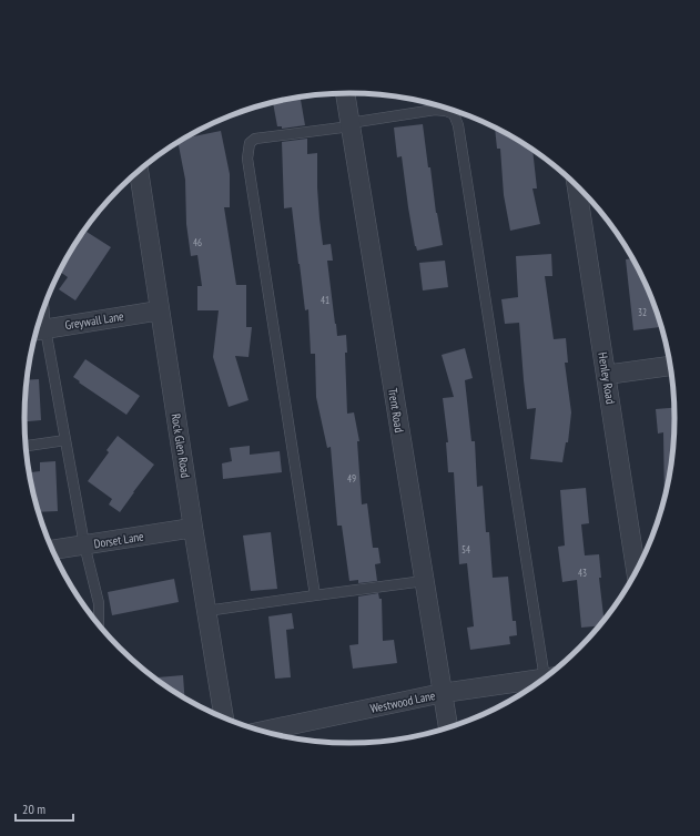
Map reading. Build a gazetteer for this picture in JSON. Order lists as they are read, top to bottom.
{
  "streets": {
    "street": [
      "Greywall Lane",
      "Henley Road",
      "Trent Road",
      "Rock Glen Road",
      "Dorset Lane",
      "Westwood Lane"
    ]
  },
  "crossings": [
    ["Greywall Lane", "Rock Glen Road"],
    ["Trent Road", "Westwood Lane"],
    ["Rock Glen Road", "Dorset Lane"]
  ],
  "house_numbers": [
    "46",
    "41",
    "32",
    "49",
    "54",
    "43"
  ],
  "scale_bar": "20 m"
}
